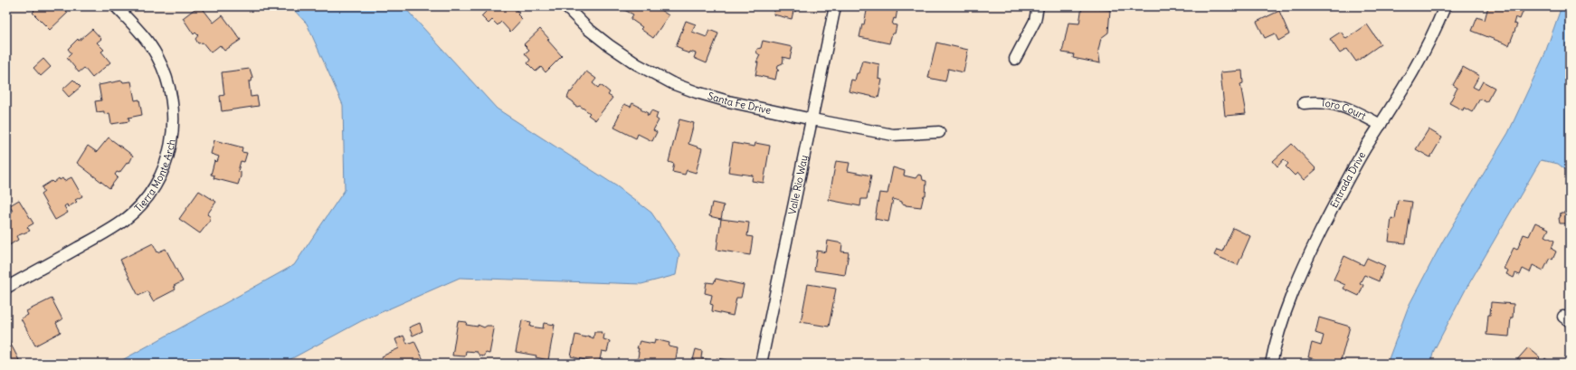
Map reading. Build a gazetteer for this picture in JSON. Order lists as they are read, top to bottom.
{
  "streets": {
    "street": [
      "Santa Fe Drive",
      "Toro Court",
      "Tierra Monte Arch",
      "Entrada Drive",
      "Valle Rio Way"
    ]
  },
  "crossings": [
    ["Santa Fe Drive", "Valle Rio Way"],
    ["Toro Court", "Entrada Drive"]
  ]
}
